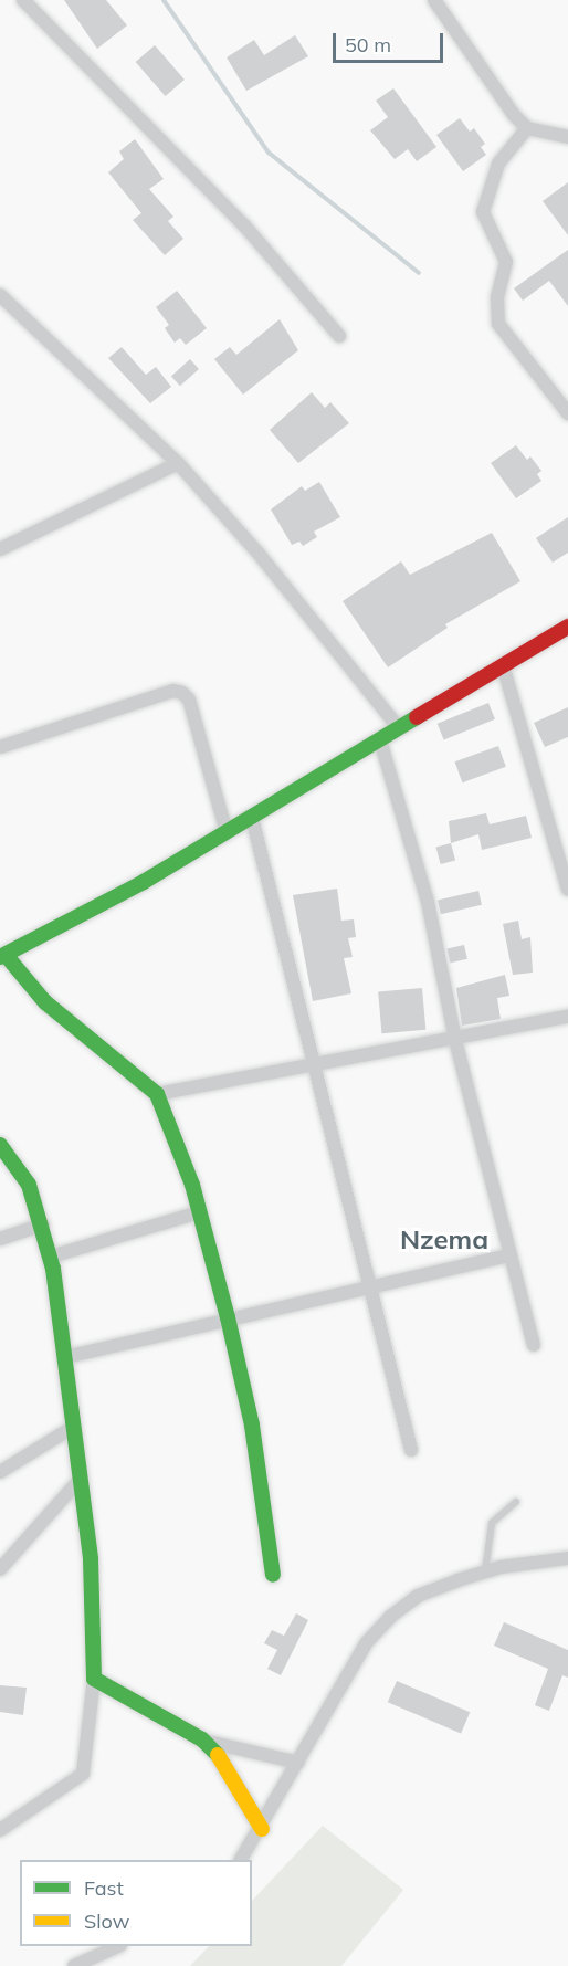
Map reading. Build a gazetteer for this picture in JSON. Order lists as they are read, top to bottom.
{
  "districts": ["Nzema"],
  "legend": ["Fast", "Slow"],
  "scale_bar": "50 m"
}
